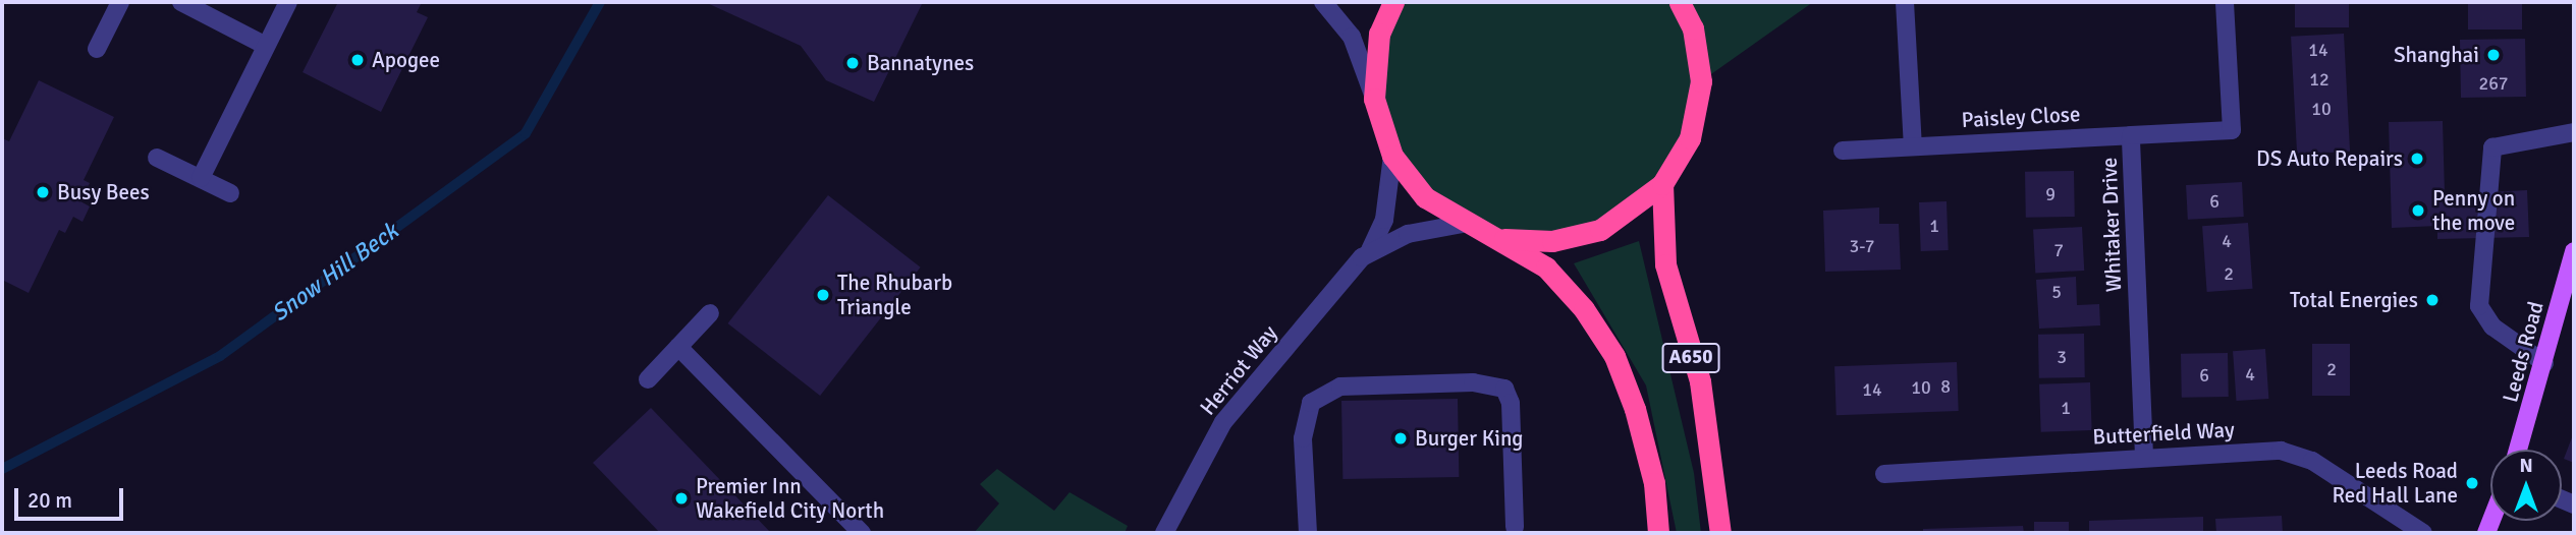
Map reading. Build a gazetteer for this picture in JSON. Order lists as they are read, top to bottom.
{
  "streets": {
    "highway": ["A650"],
    "main road": ["Leeds Road"],
    "street": [
      "Paisley Close",
      "Whitaker Drive",
      "Herriot Way",
      "Butterfield Way"
    ]
  },
  "crossings": [
    ["Paisley Close", "Whitaker Drive"],
    ["Whitaker Drive", "Butterfield Way"]
  ],
  "water": ["Snow Hill Beck"],
  "places": [
    "Shanghai",
    "Apogee",
    "Bannatynes",
    "DS Auto Repairs",
    "Busy Bees",
    "Penny on the move",
    "The Rhubarb Triangle",
    "Total Energies",
    "Burger King",
    "Leeds Road Red Hall Lane",
    "Premier Inn Wakefield City North"
  ],
  "house_numbers": [
    "14",
    "12",
    "267",
    "10",
    "9",
    "6",
    "1",
    "4",
    "3-7",
    "7",
    "2",
    "5",
    "3",
    "2",
    "4",
    "6",
    "8",
    "10",
    "14",
    "1"
  ],
  "scale_bar": "20 m",
  "north": "top"
}
